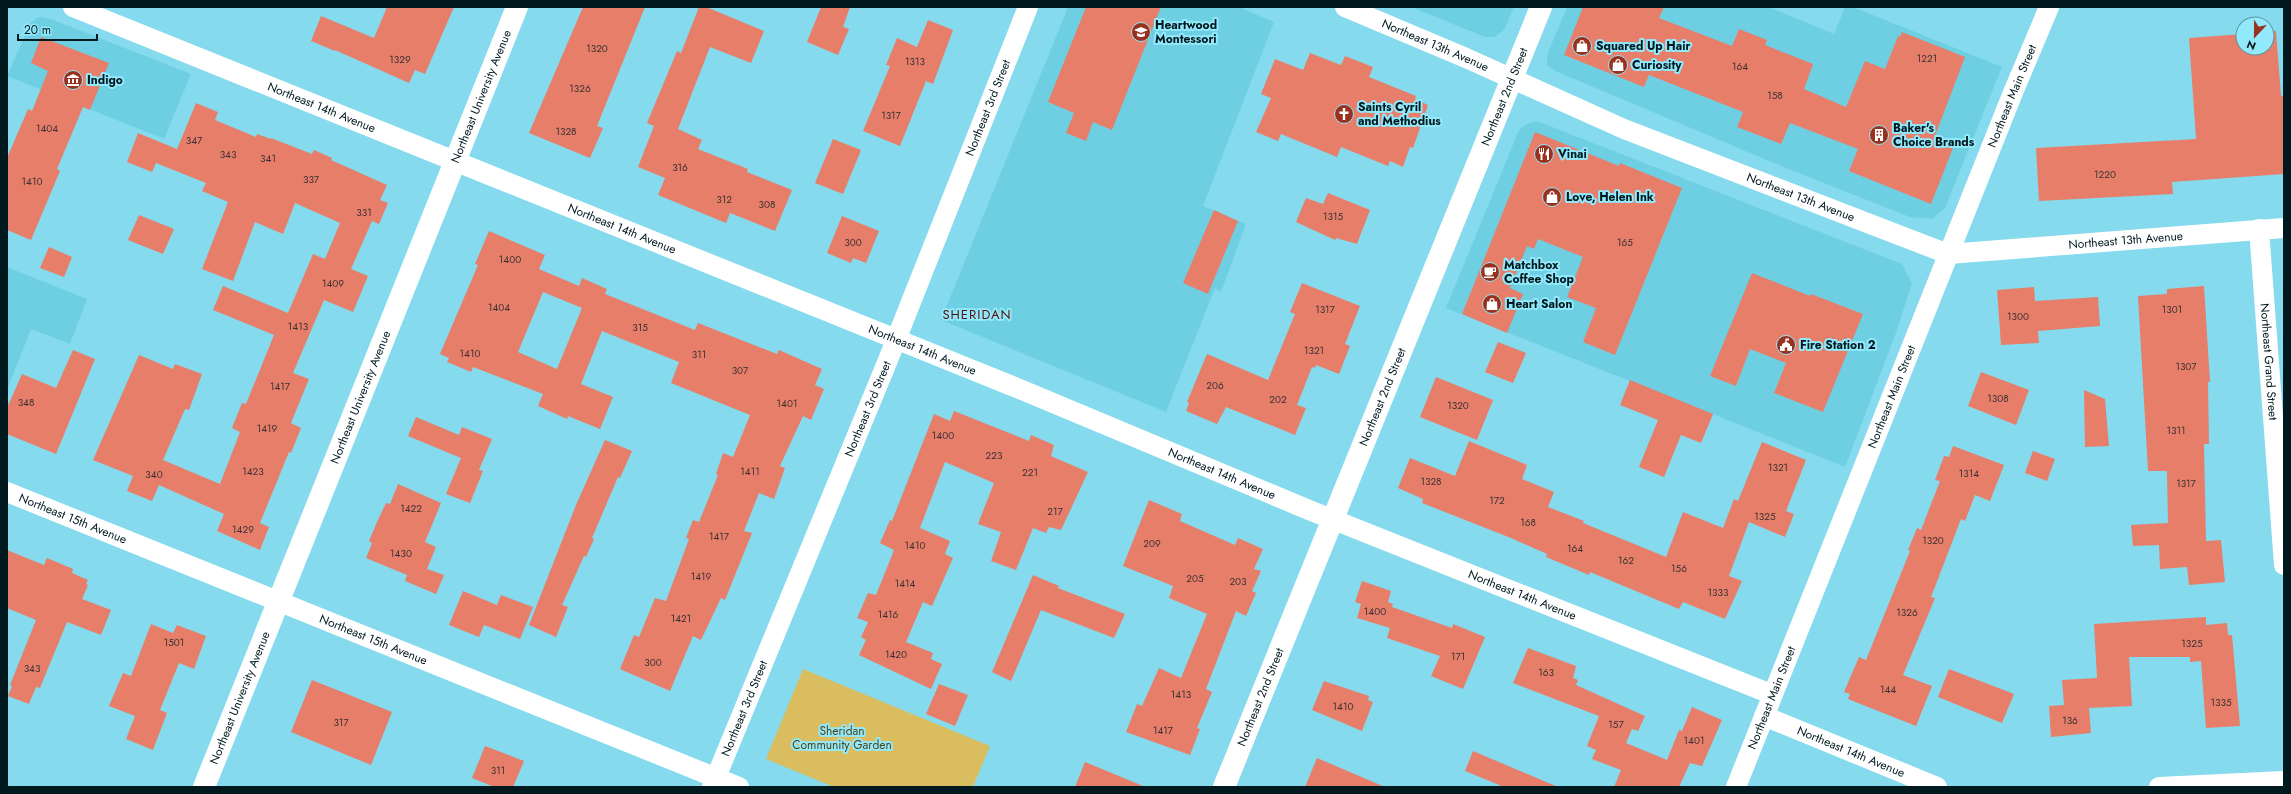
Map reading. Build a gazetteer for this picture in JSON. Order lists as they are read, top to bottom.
{
  "streets": {
    "main road": ["Northeast University Avenue", "Northeast 2nd Street"],
    "street": [
      "Northeast 13th Avenue",
      "Northeast Main Street",
      "Northeast 14th Avenue",
      "Northeast 3rd Street",
      "Northeast Grand Street",
      "Northeast 15th Avenue"
    ]
  },
  "crossings": [
    ["Northeast 13th Avenue", "Northeast Main Street"],
    ["Northeast 13th Avenue", "Northeast 2nd Street"],
    ["Northeast 13th Avenue", "Northeast Grand Street"],
    ["Northeast University Avenue", "Northeast 14th Avenue"],
    ["Northeast University Avenue", "Northeast 15th Avenue"],
    ["Northeast Main Street", "Northeast 14th Avenue"],
    ["Northeast 2nd Street", "Northeast 14th Avenue"],
    ["Northeast 14th Avenue", "Northeast 3rd Street"],
    ["Northeast 3rd Street", "Northeast 15th Avenue"]
  ],
  "districts": ["SHERIDAN"],
  "parks": ["Sheridan Community Garden"],
  "places": {
    "school or university": ["Heartwood Montessori"],
    "shop": [
      "Squared Up Hair",
      "Curiosity",
      "Love, Helen Ink",
      "Heart Salon"
    ],
    "museum": ["Indigo"],
    "church": ["Saints Cyril and Methodius"],
    "building": ["Baker's Choice Brands"],
    "restaurant": ["Vinai"],
    "cafe": ["Matchbox Coffee Shop"],
    "public building": ["Fire Station 2"]
  },
  "house_numbers": [
    "1320",
    "1221",
    "1329",
    "1313",
    "164",
    "1326",
    "158",
    "1317",
    "1404",
    "1328",
    "347",
    "343",
    "341",
    "316",
    "1220",
    "337",
    "1410",
    "312",
    "308",
    "331",
    "1315",
    "300",
    "165",
    "1400",
    "1409",
    "1404",
    "1317",
    "1301",
    "1300",
    "1413",
    "315",
    "1321",
    "1410",
    "311",
    "1307",
    "307",
    "206",
    "1417",
    "1308",
    "202",
    "348",
    "1401",
    "1320",
    "1419",
    "1311",
    "1400",
    "223",
    "1321",
    "1423",
    "1411",
    "221",
    "1314",
    "340",
    "1328",
    "1317",
    "172",
    "1422",
    "217",
    "1325",
    "168",
    "1429",
    "1417",
    "1320",
    "209",
    "1410",
    "164",
    "1430",
    "162",
    "156",
    "1419",
    "205",
    "203",
    "1414",
    "1333",
    "1400",
    "1326",
    "1416",
    "1421",
    "1501",
    "1325",
    "1420",
    "171",
    "300",
    "343",
    "163",
    "144",
    "1413",
    "1335",
    "1410",
    "136",
    "317",
    "157",
    "1417",
    "1401",
    "311"
  ],
  "scale_bar": "20 m",
  "north": "bottom"
}
